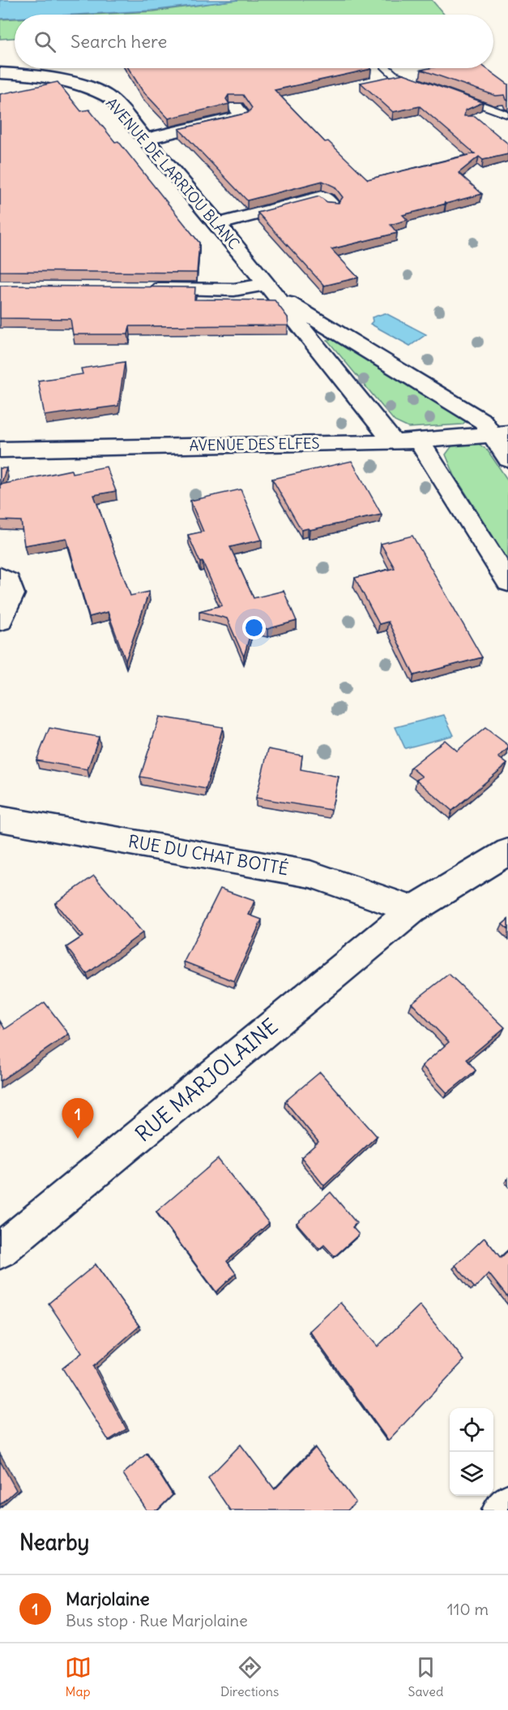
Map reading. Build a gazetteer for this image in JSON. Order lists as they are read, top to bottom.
{
  "streets": {
    "street": [
      "AVENUE DE LARRIOU BLANC",
      "AVENUE DES ELFES",
      "RUE DU CHAT BOTTÉ",
      "RUE MARJOLAINE"
    ]
  },
  "crossings": [
    ["AVENUE DE LARRIOU BLANC", "AVENUE DES ELFES"],
    ["RUE DU CHAT BOTTÉ", "RUE MARJOLAINE"]
  ],
  "page": {
    "search": "Search here",
    "pins": "1",
    "heading": "Nearby",
    "list": [
      {
        "mark": "1",
        "name": "Marjolaine",
        "note": "Bus stop · Rue Marjolaine",
        "value": "110 m"
      }
    ],
    "nav": ["Map", "Directions", "Saved"]
  }
}
